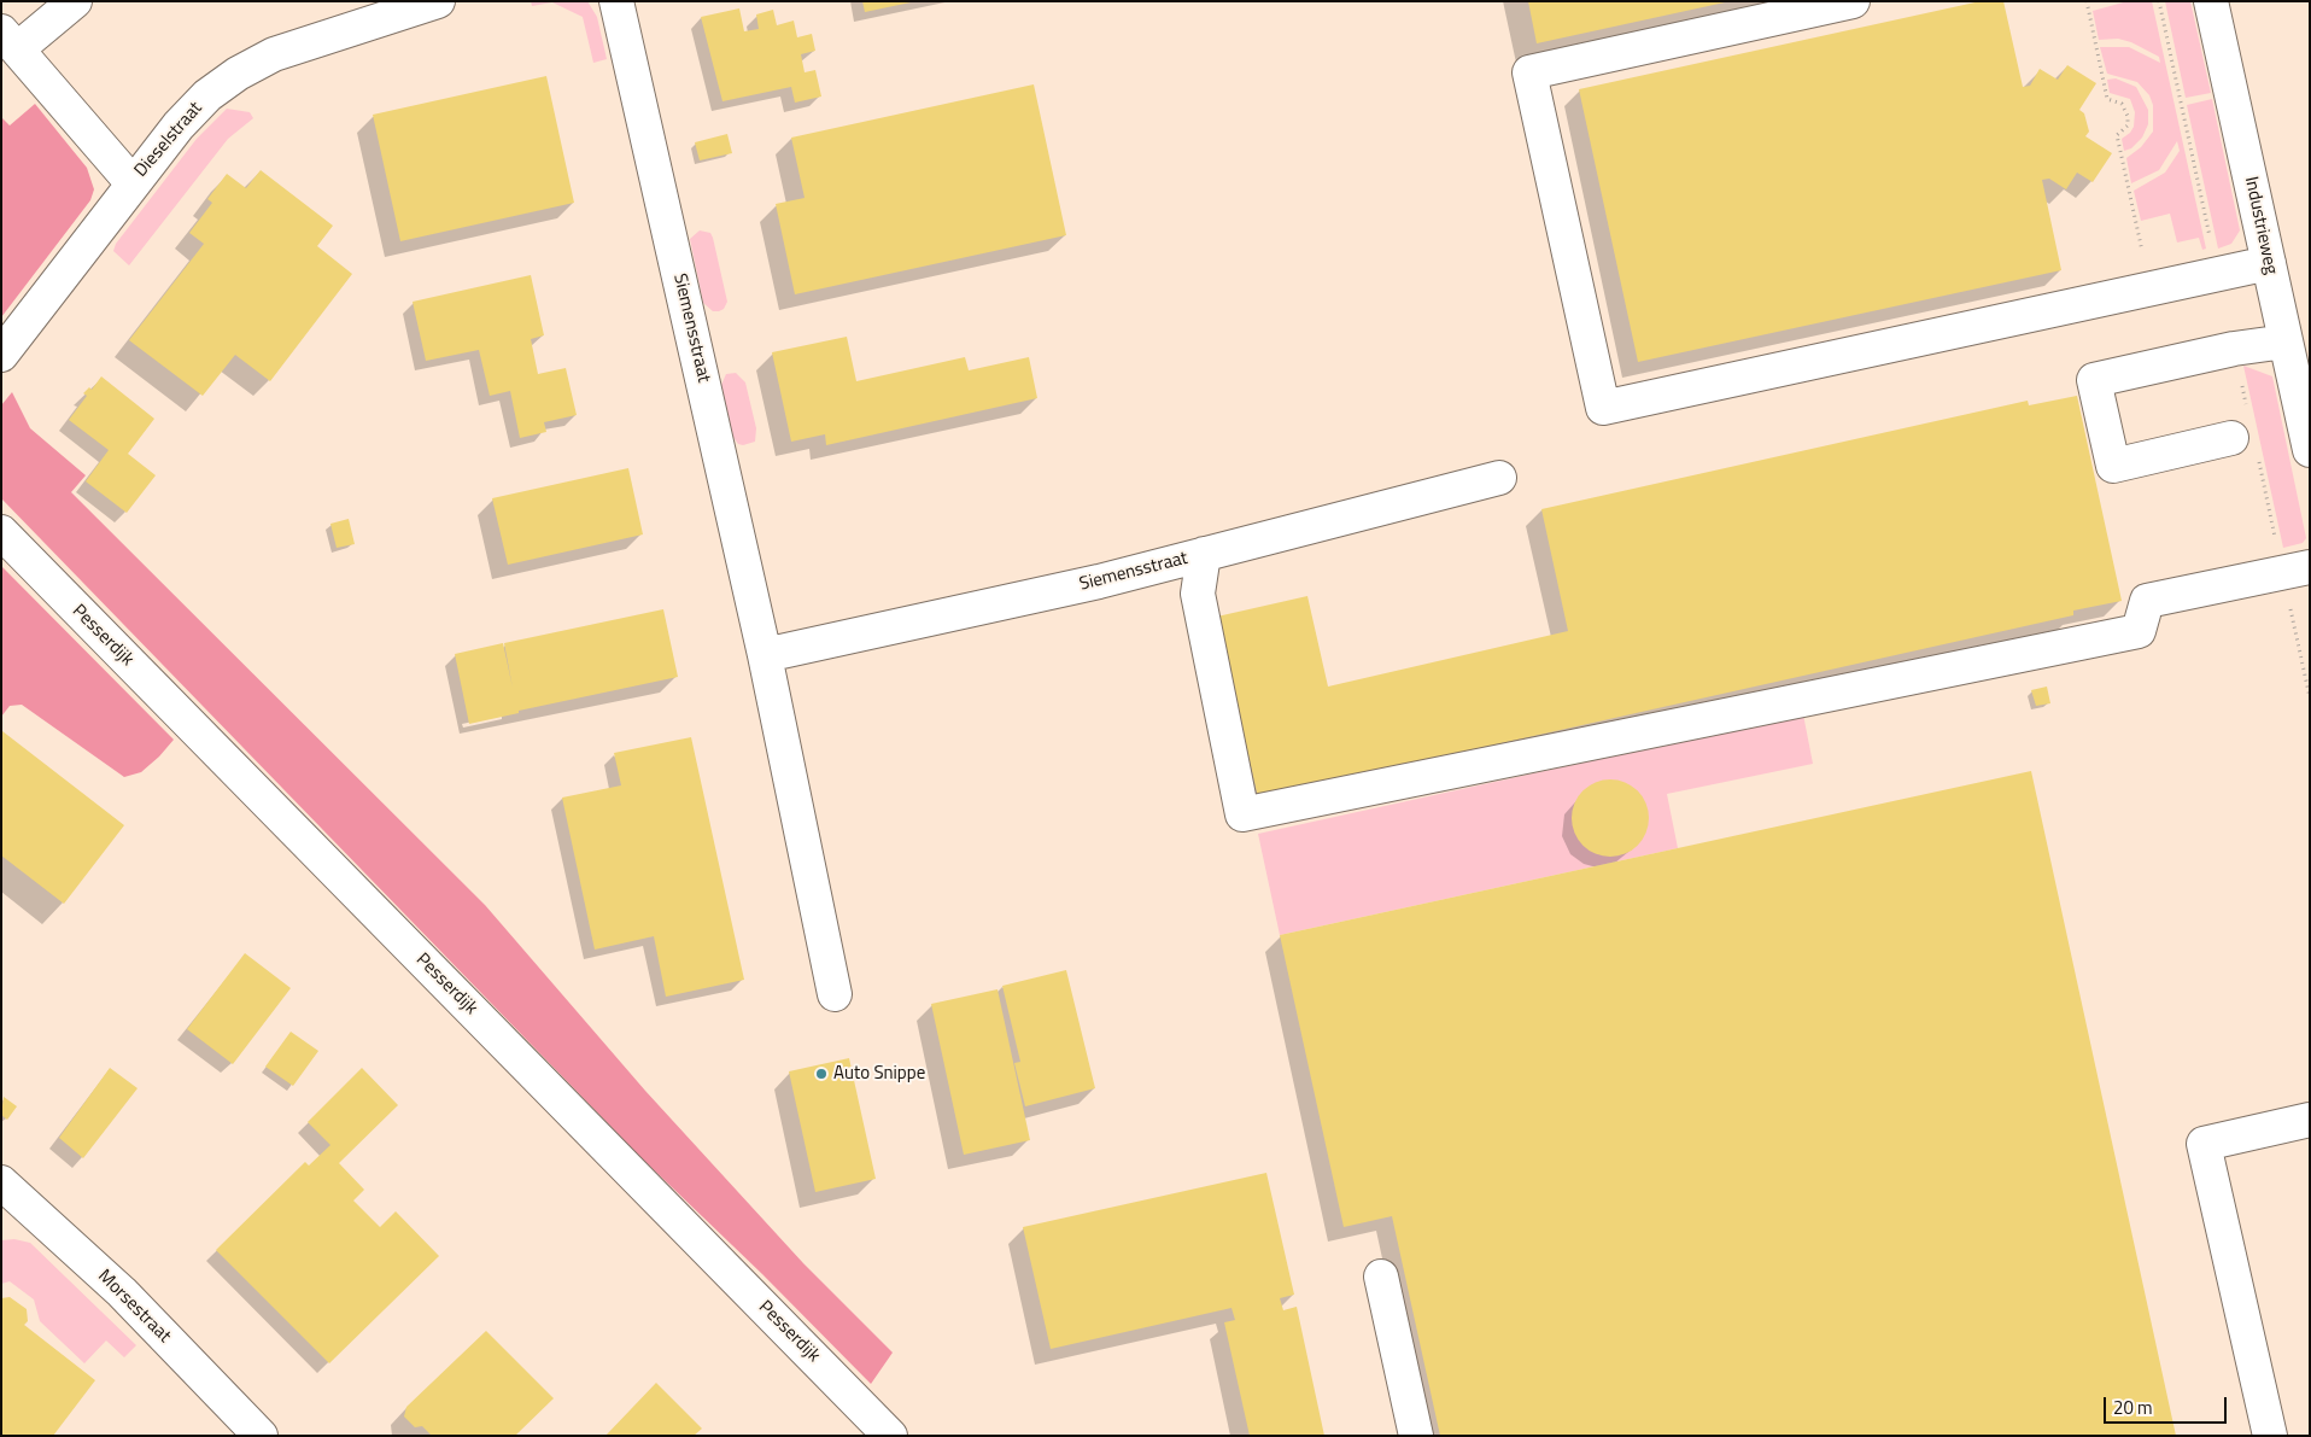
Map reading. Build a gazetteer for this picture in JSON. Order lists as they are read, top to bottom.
{
  "streets": {
    "street": [
      "Dieselstraat",
      "Industrieweg",
      "Siemensstraat",
      "Pesserdijk",
      "Morsestraat"
    ]
  },
  "places": ["Auto Snippe"],
  "scale_bar": "20 m"
}
